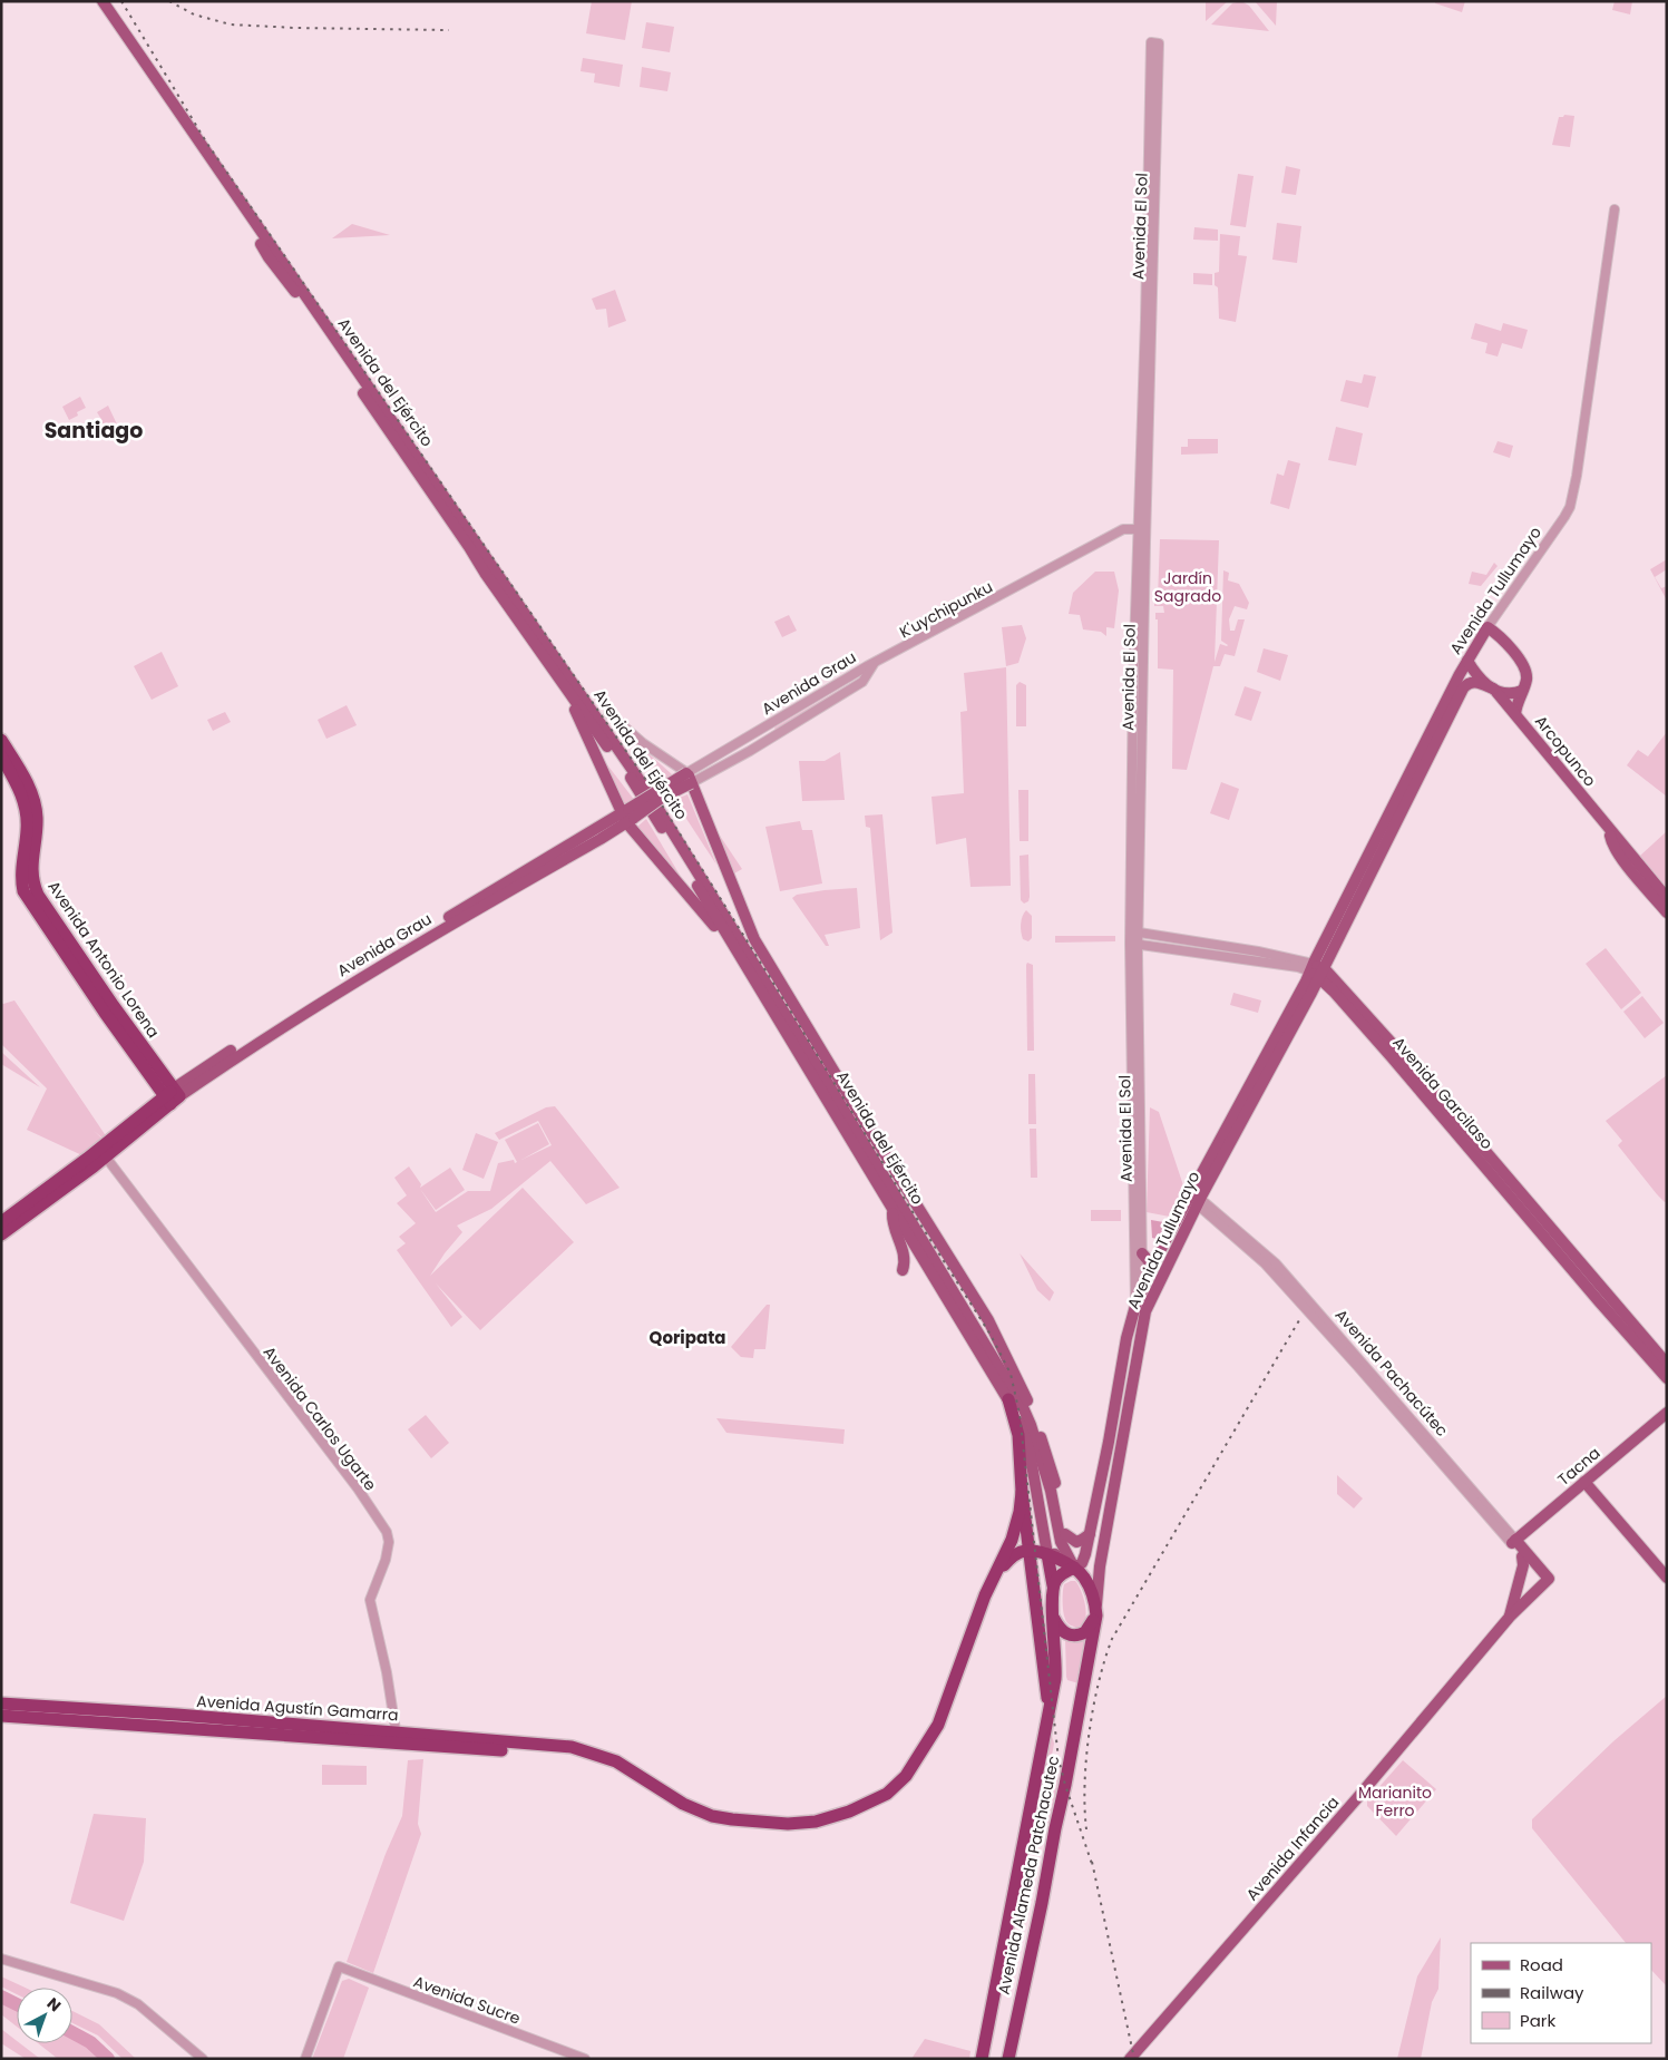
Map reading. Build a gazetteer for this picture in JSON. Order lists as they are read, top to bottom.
{
  "streets": {
    "highway": [
      "Avenida del Ejército",
      "Avenida Tullumayo",
      "Avenida Grau",
      "Avenida Antonio Lorena",
      "Avenida Agustín Gamarra",
      "Avenida Alameda Patchacutec"
    ],
    "main road": [
      "Arcopunco",
      "Avenida Garcilaso",
      "Avenida Pachacútec",
      "Tacna",
      "Avenida Infancia"
    ],
    "street": [
      "Avenida El Sol",
      "K'uychipunku",
      "Avenida Carlos Ugarte",
      "Avenida Sucre"
    ]
  },
  "crossings": [
    ["Avenida El Sol", "Avenida Tullumayo"],
    ["Avenida El Sol", "K'uychipunku"],
    ["Avenida del Ejército", "Avenida Tullumayo"],
    ["Avenida del Ejército", "Avenida Grau"],
    ["Avenida del Ejército", "Avenida Alameda Patchacutec"],
    ["Avenida Tullumayo", "Arcopunco"],
    ["Avenida Tullumayo", "Avenida Garcilaso"],
    ["Avenida Tullumayo", "Avenida Pachacútec"],
    ["Avenida Tullumayo", "Avenida Alameda Patchacutec"],
    ["K'uychipunku", "Avenida Grau"],
    ["Avenida Grau", "Avenida Antonio Lorena"],
    ["Avenida Grau", "Avenida Carlos Ugarte"],
    ["Avenida Pachacútec", "Tacna"],
    ["Avenida Pachacútec", "Avenida Infancia"],
    ["Avenida Carlos Ugarte", "Avenida Agustín Gamarra"]
  ],
  "districts": ["Santiago", "Qoripata"],
  "parks": ["Jardín Sagrado", "Marianito Ferro"],
  "legend": ["Road", "Railway", "Park"],
  "north": "top right"
}
